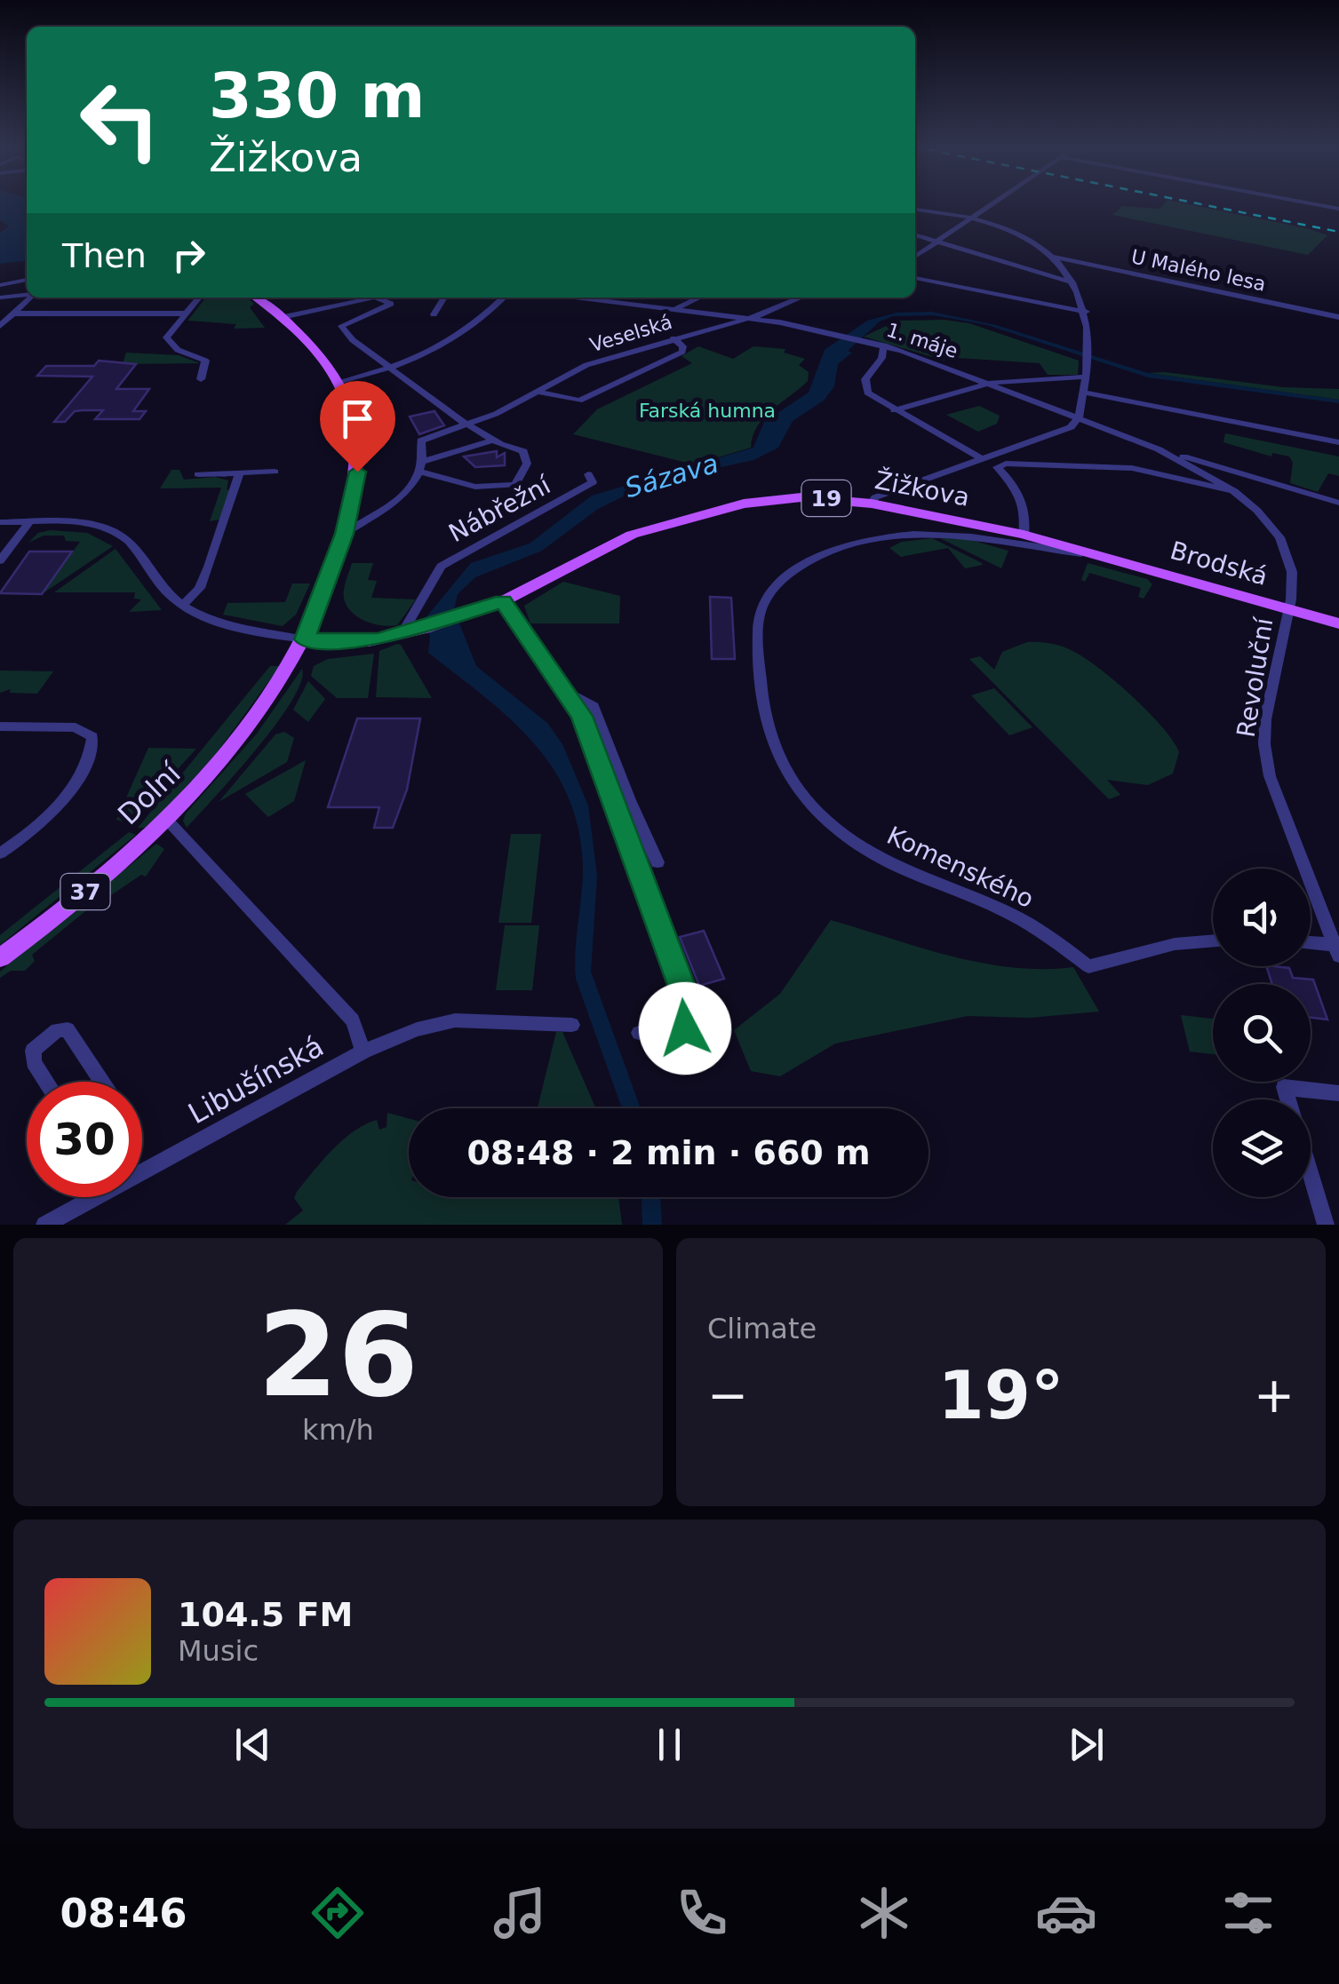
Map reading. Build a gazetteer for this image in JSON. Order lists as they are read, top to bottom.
{
  "streets": {
    "main road": [
      "Žižkova",
      "19",
      "Brodská",
      "Dolní",
      "37"
    ],
    "street": [
      "U Malého lesa",
      "Veselská",
      "1. máje",
      "Nábřežní",
      "Revoluční",
      "Komenského",
      "Libušínská"
    ]
  },
  "crossings": [
    ["Veselská", "1. máje"],
    ["1. máje", "Revoluční"],
    ["Žižkova", "Nábřežní"],
    ["Žižkova", "Brodská"],
    ["Žižkova", "Revoluční"],
    ["Žižkova", "Dolní"],
    ["Žižkova", "Komenského"],
    ["Brodská", "Revoluční"],
    ["Dolní", "Libušínská"]
  ],
  "water": ["Sázava"],
  "parks": ["Farská humna"],
  "page": {
    "turn": ["330 m", "Žižkova"],
    "then": "Then",
    "limit": "30",
    "trip": "08:48 · 2 min · 660 m",
    "tile": [
      ["26", "km/h"],
      "Climate"
    ],
    "heat": ["−", "19°", "+"],
    "song": ["104.5 FM", "Music"],
    "tabs": "08:46"
  }
}
